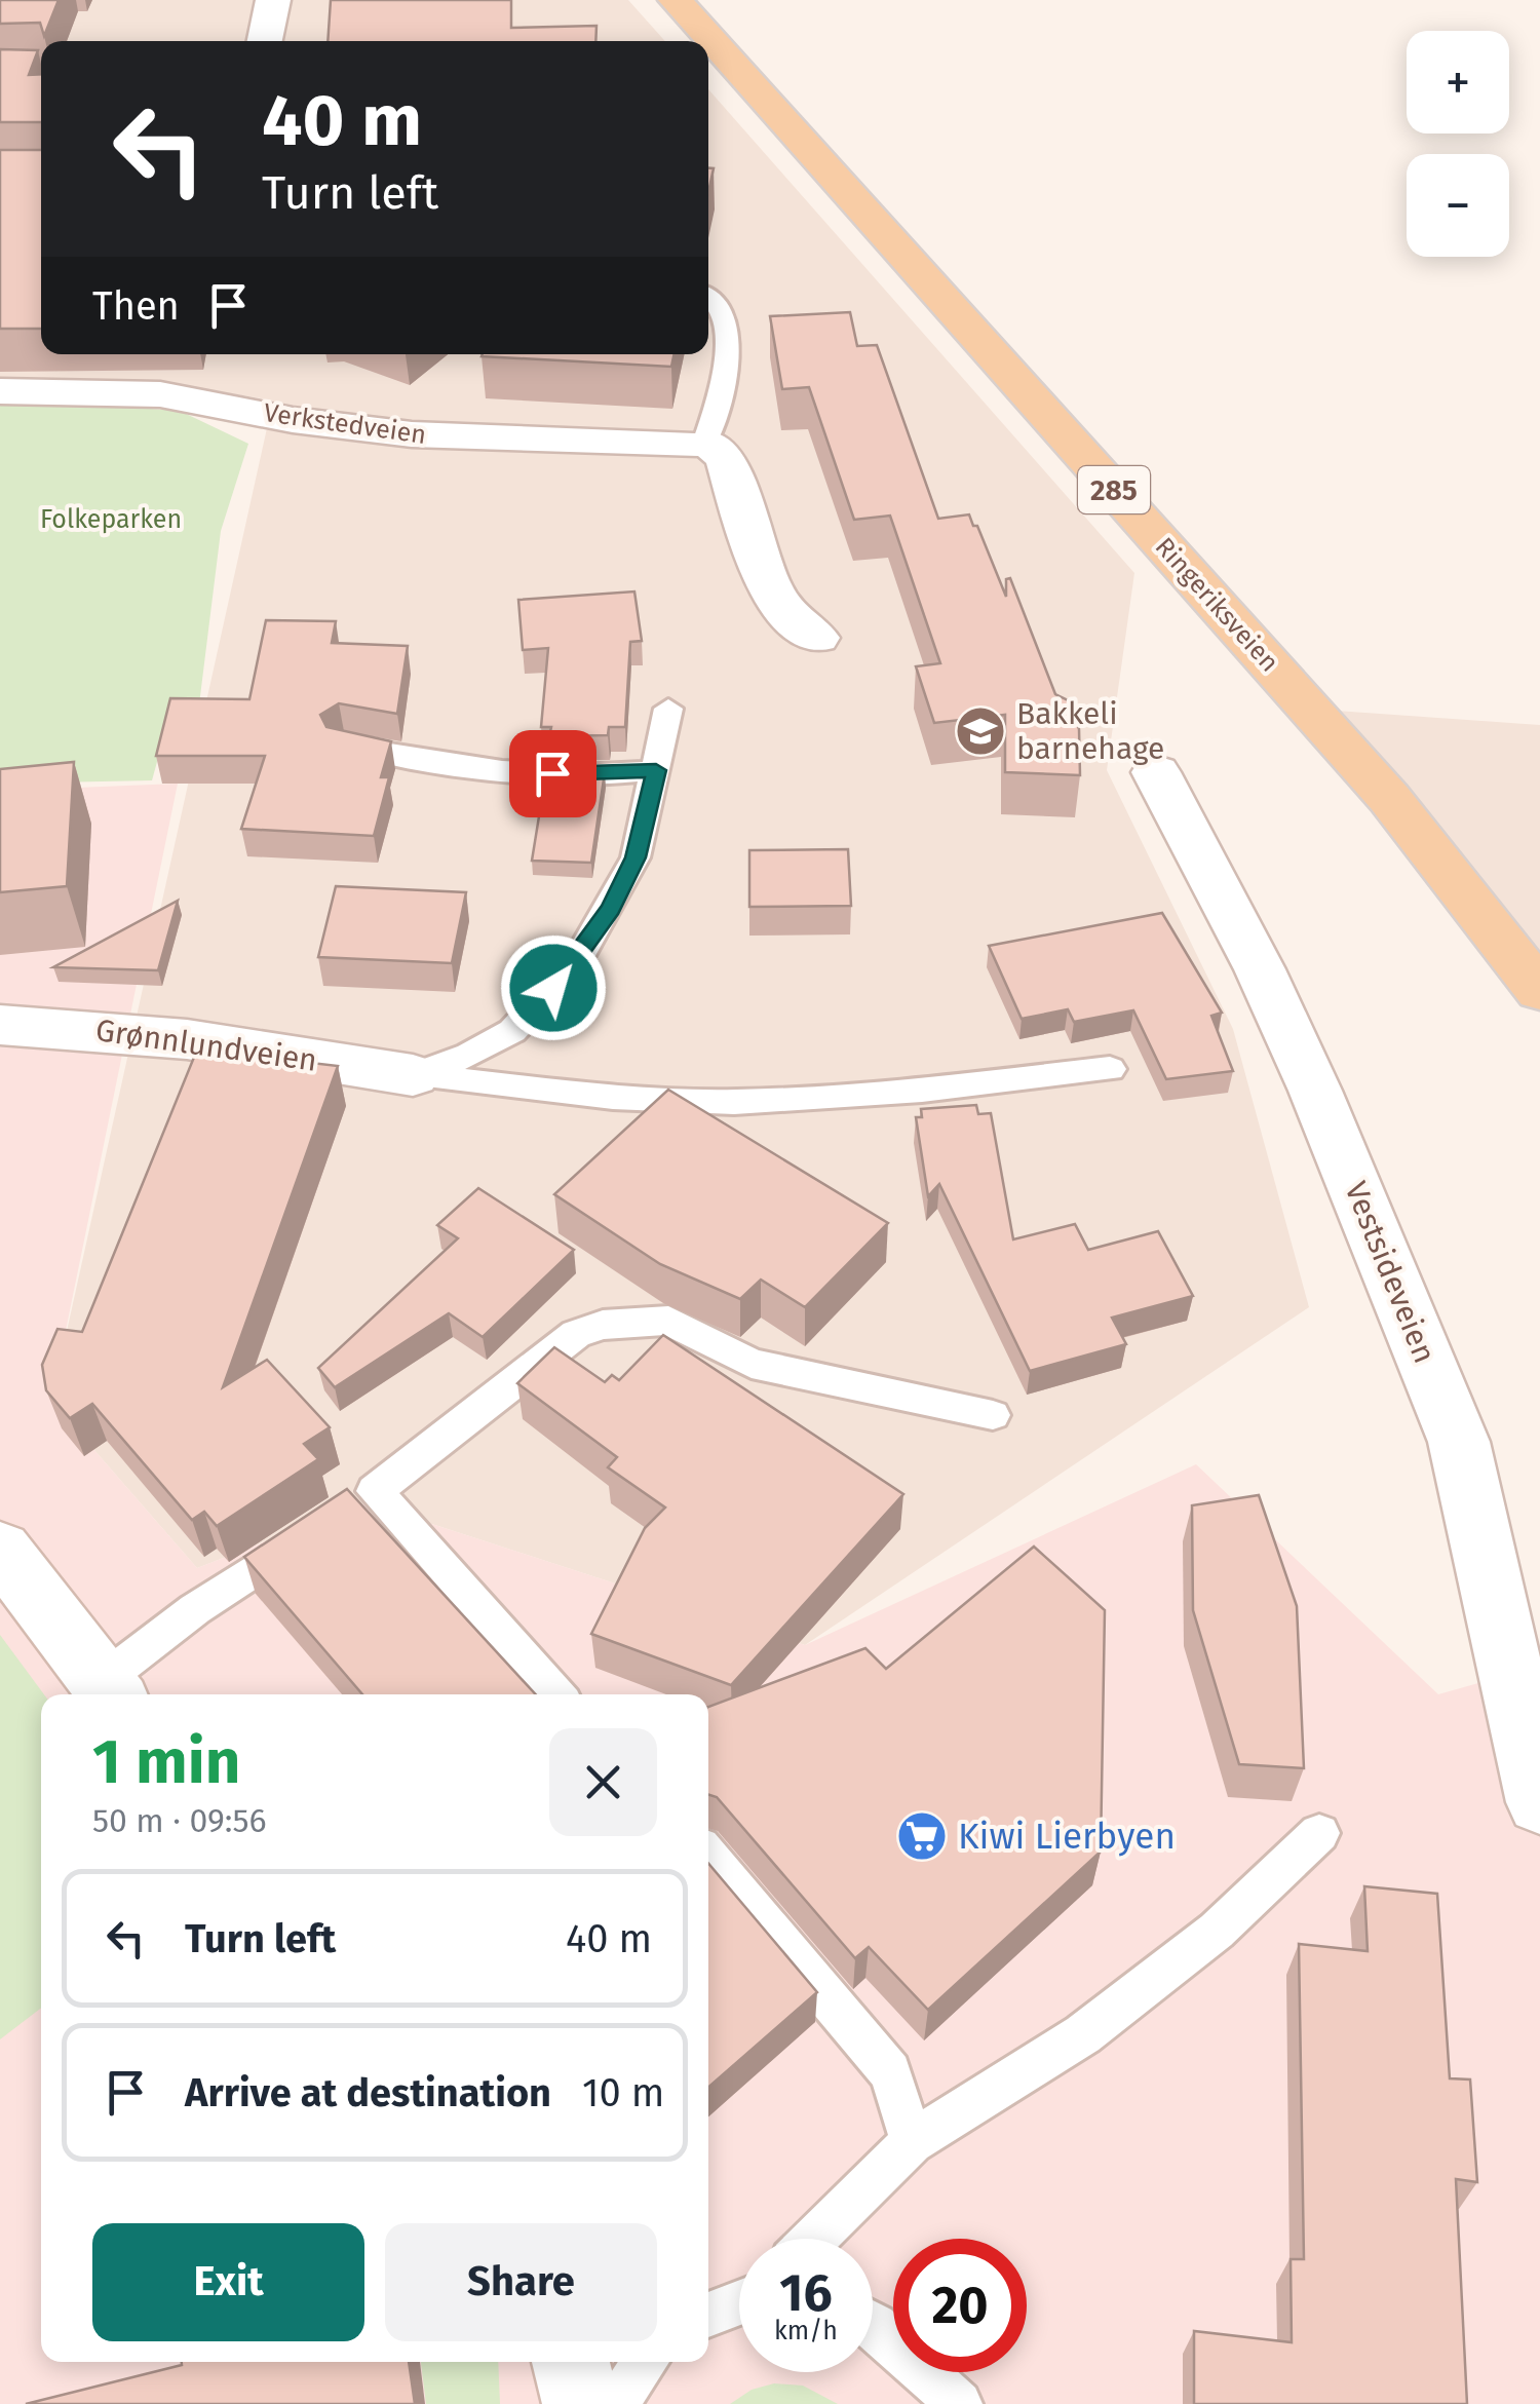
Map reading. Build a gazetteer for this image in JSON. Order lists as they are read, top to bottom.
{
  "streets": {
    "main road": ["285", "Ringeriksveien"],
    "street": ["Verkstedveien", "Grønnlundveien", "Vestsideveien"]
  },
  "parks": ["Folkeparken"],
  "places": {
    "school or university": ["Bakkeli barnehage"],
    "supermarket": ["Kiwi Lierbyen"]
  },
  "page": {
    "map_buttons": ["+", "−"],
    "turn": ["40 m", "Turn left"],
    "then": "Then",
    "heading": ["1 min", "50 m · 09:56"],
    "list": [
      {
        "name": "Turn left",
        "value": "40 m"
      },
      {
        "name": "Arrive at destination",
        "value": "10 m"
      }
    ],
    "buttons": ["Exit", "Share"],
    "speed": "16 km/h",
    "limit": "20"
  }
}
